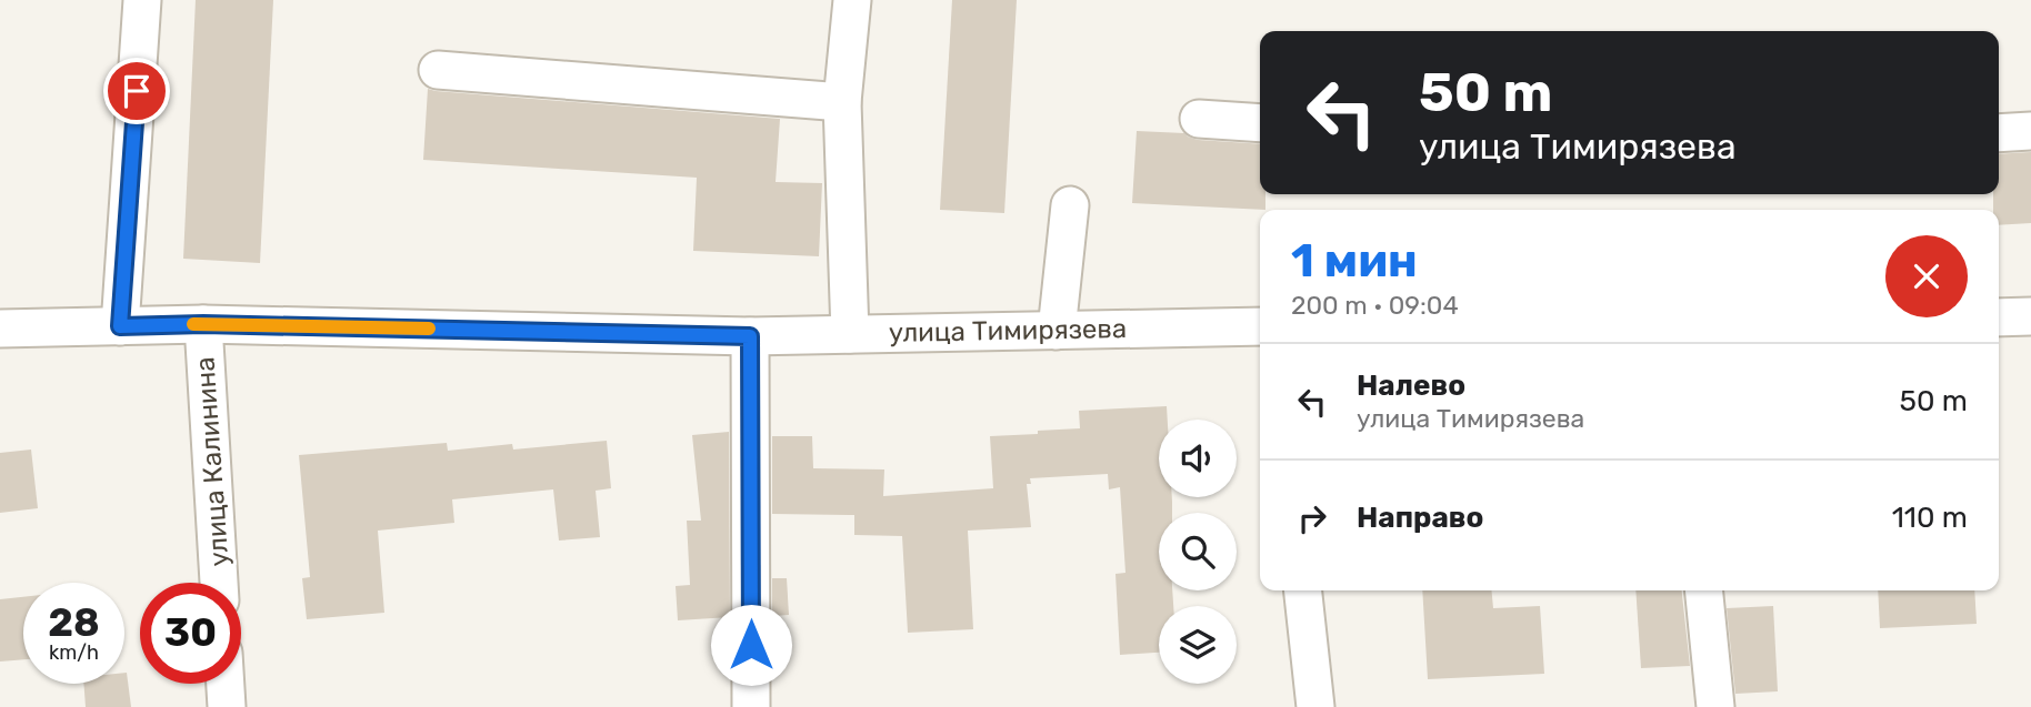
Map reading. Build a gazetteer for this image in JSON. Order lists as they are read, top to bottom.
{
  "streets": {
    "street": ["улица Тимирязева", "улица Калинина"]
  },
  "crossings": [
    ["улица Тимирязева", "улица Калинина"]
  ],
  "page": {
    "turn": ["50 m", "улица Тимирязева"],
    "heading": ["1 мин", "200 m · 09:04"],
    "list": [
      {
        "name": "Налево",
        "note": "улица Тимирязева",
        "value": "50 m"
      },
      {
        "name": "Направо",
        "value": "110 m"
      }
    ],
    "speed": "28 km/h",
    "limit": "30"
  }
}
